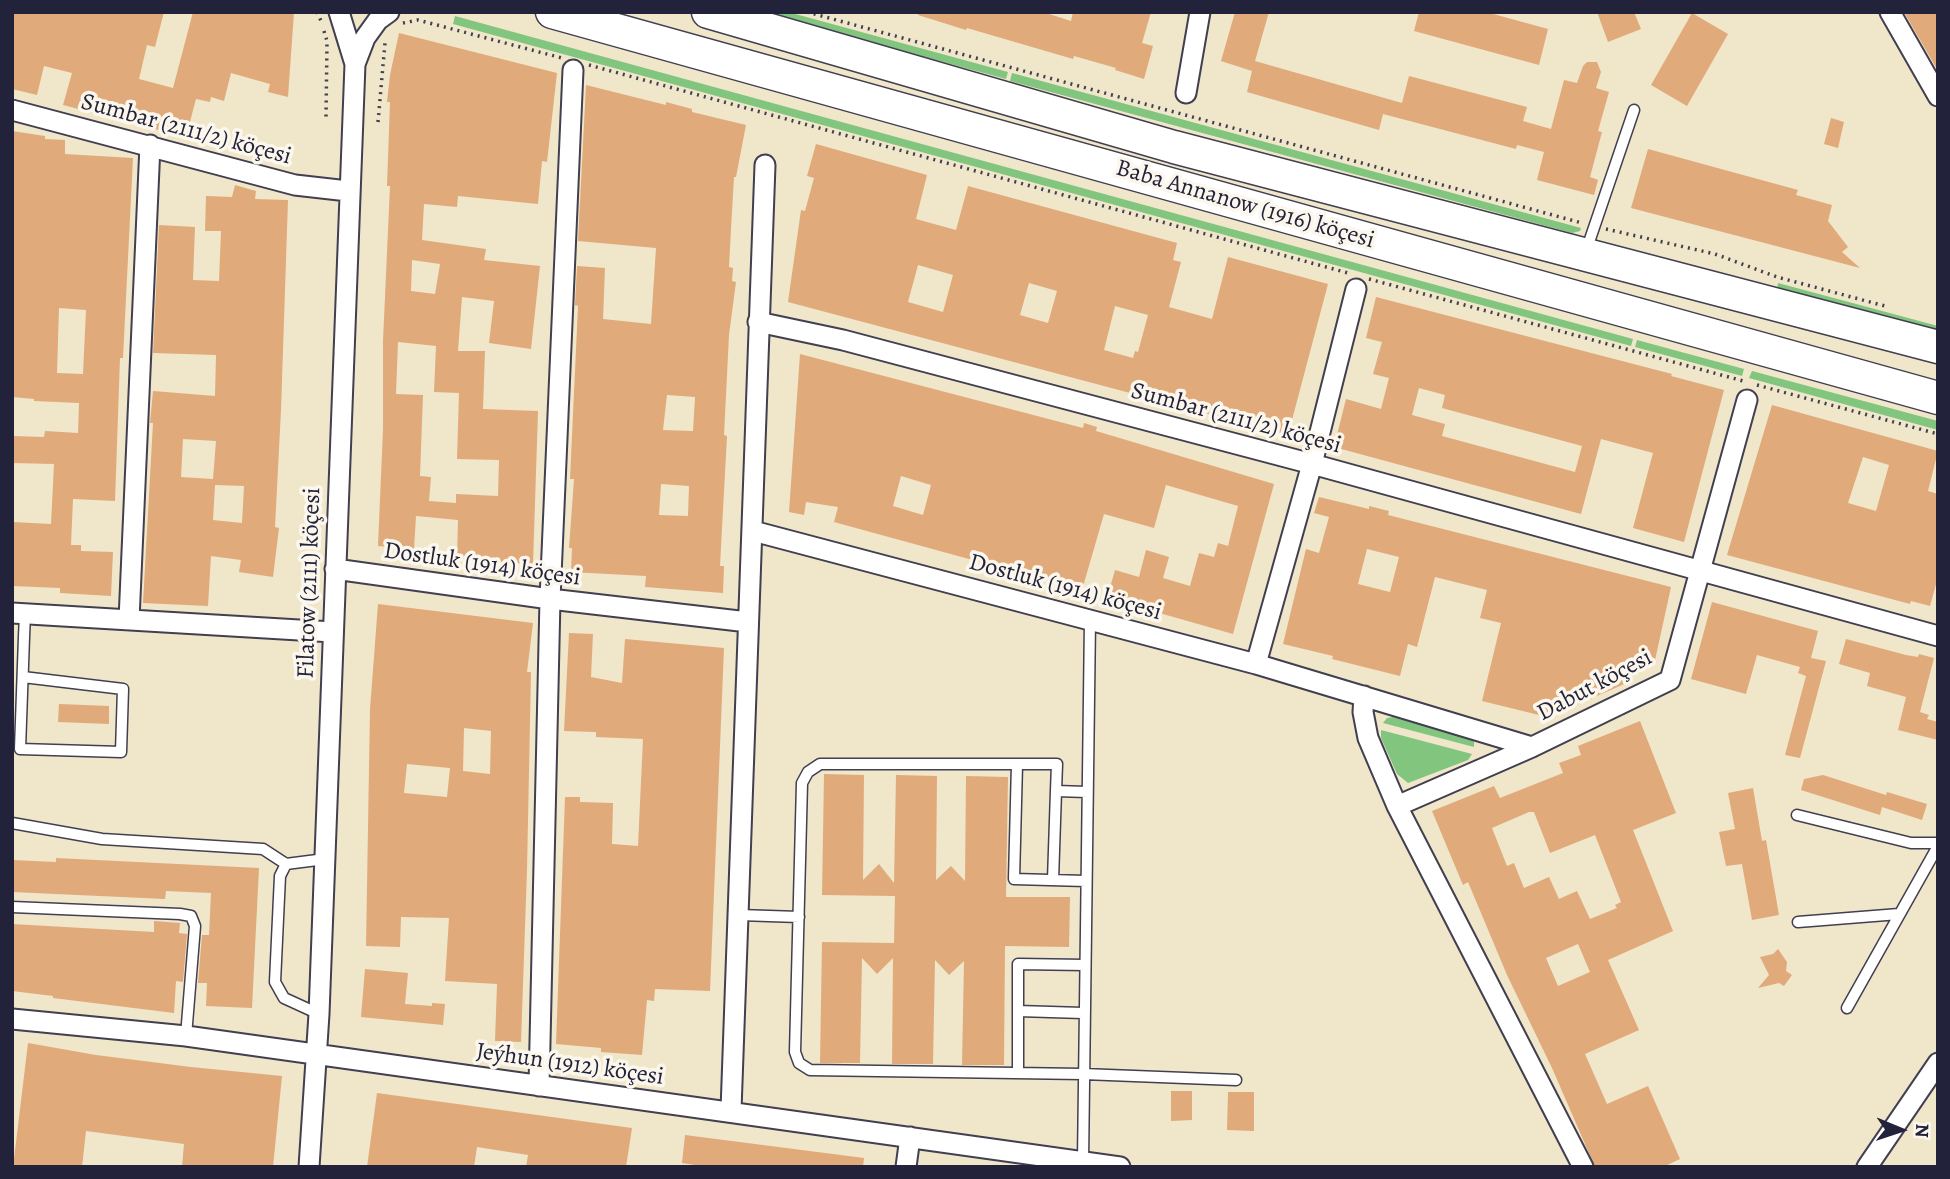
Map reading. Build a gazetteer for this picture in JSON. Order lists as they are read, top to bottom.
{
  "streets": {
    "main road": ["Baba Annanow (1916) köçesi"],
    "street": [
      "Sumbar (2111/2) köçesi",
      "Dostluk (1914) köçesi",
      "Filatow (2111) köçesi",
      "Dabut köçesi",
      "Jeýhun (1912) köçesi"
    ]
  },
  "crossings": [
    ["Sumbar (2111/2) köçesi", "Filatow (2111) köçesi"],
    ["Sumbar (2111/2) köçesi", "Dabut köçesi"],
    ["Dostluk (1914) köçesi", "Filatow (2111) köçesi"],
    ["Dostluk (1914) köçesi", "Dabut köçesi"],
    ["Filatow (2111) köçesi", "Jeýhun (1912) köçesi"]
  ],
  "north": "right"
}
